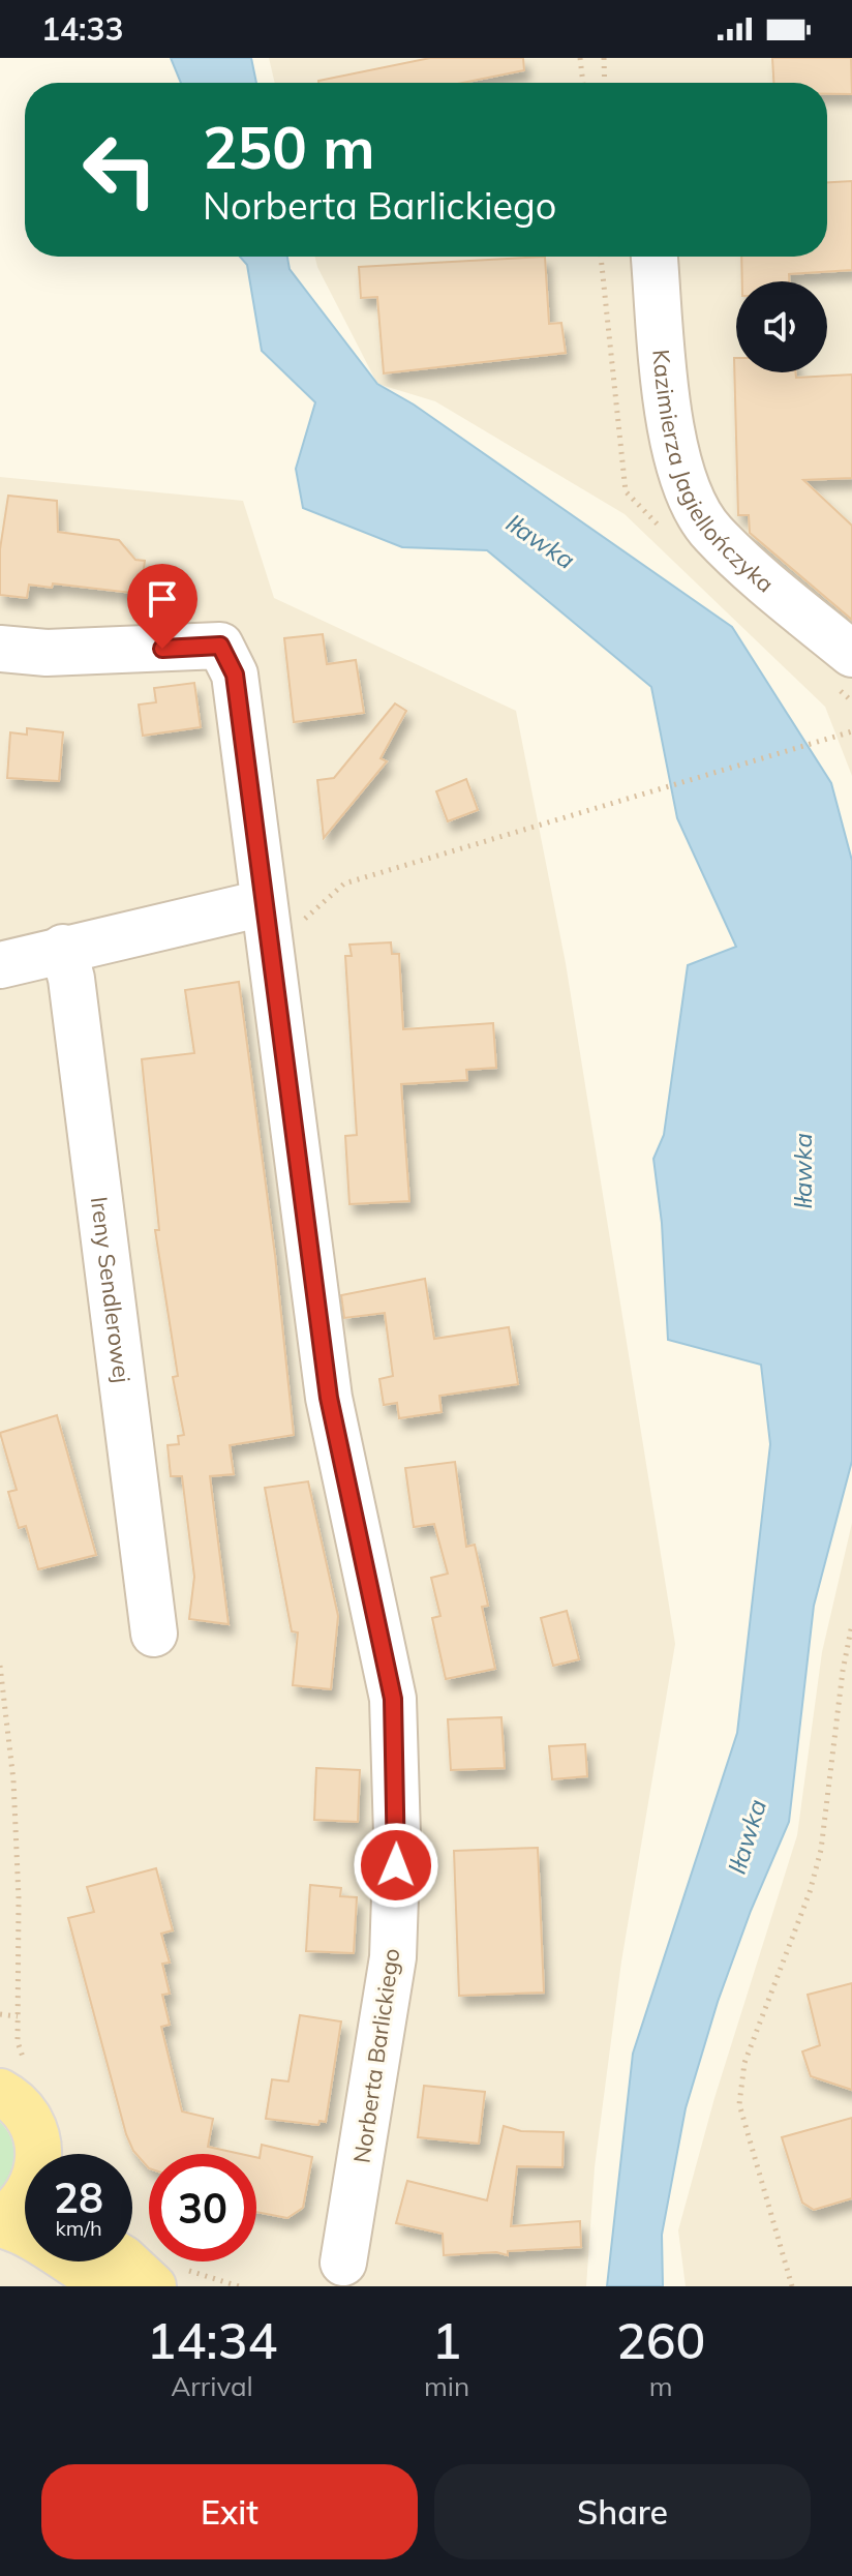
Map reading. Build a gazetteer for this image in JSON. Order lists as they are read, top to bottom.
{
  "streets": {
    "street": ["Kazimierza Jagiellończyka", "Ireny Sendlerowej", "Norberta Barlickiego"]
  },
  "water": ["Iławka"],
  "page": {
    "status": "14:33",
    "turn": ["250 m", "Norberta Barlickiego"],
    "speed": "28 km/h",
    "limit": "30",
    "eta": [
      "14:34",
      "Arrival",
      "1",
      "min",
      "260",
      "m"
    ],
    "buttons": ["Exit", "Share"]
  }
}
